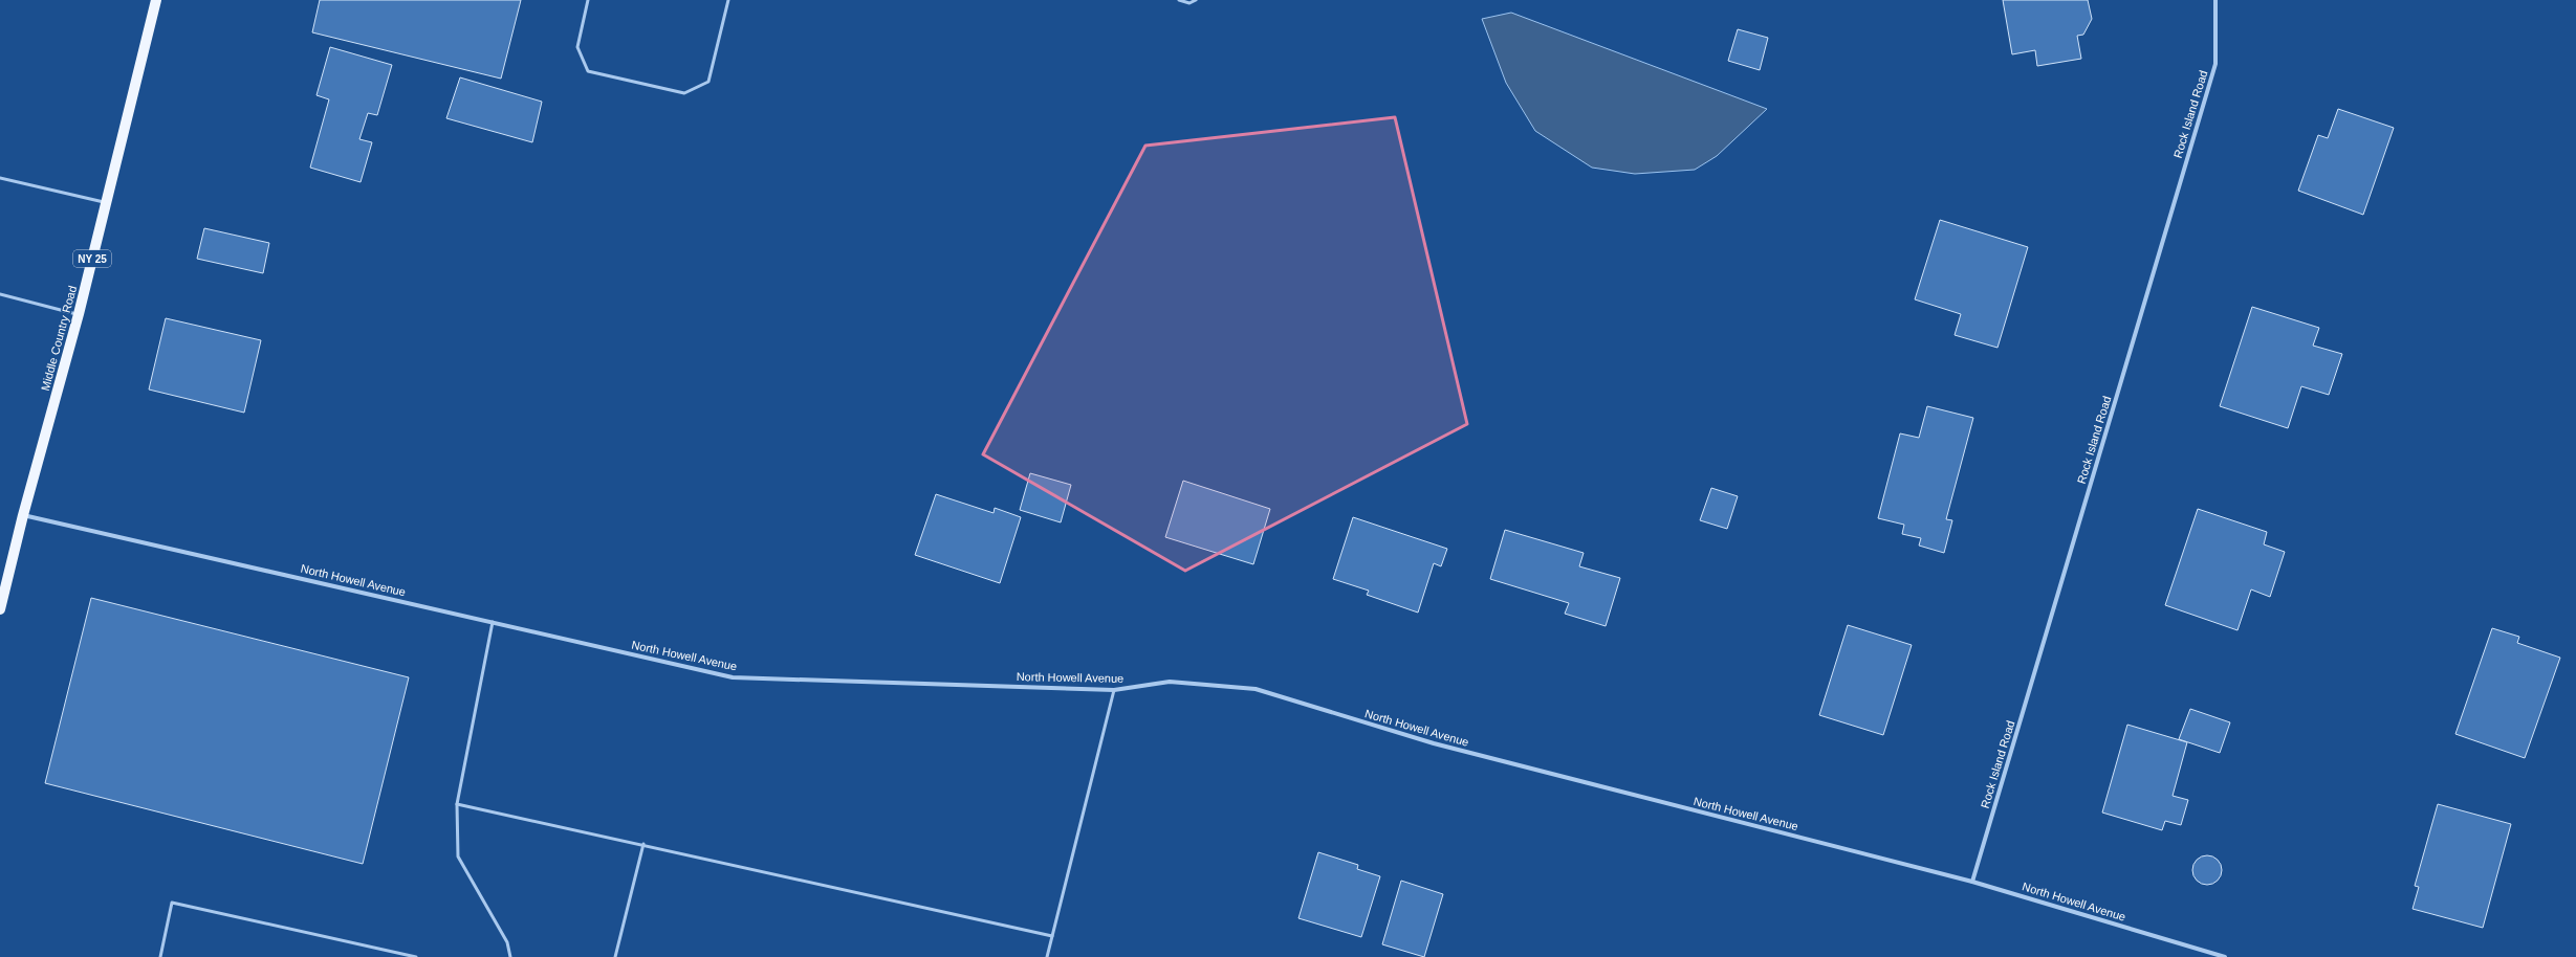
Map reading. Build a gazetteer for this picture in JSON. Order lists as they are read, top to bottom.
{
  "streets": {
    "main road": ["NY 25", "Middle Country Road"],
    "street": ["Rock Island Road", "North Howell Avenue"]
  },
  "crossings": [
    ["Rock Island Road", "North Howell Avenue"],
    ["Middle Country Road", "North Howell Avenue"]
  ]
}
